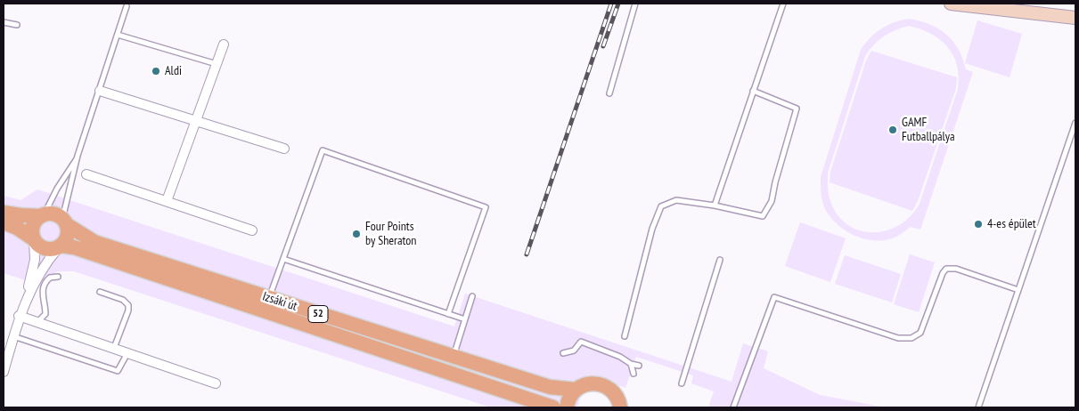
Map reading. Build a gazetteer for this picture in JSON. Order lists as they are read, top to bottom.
{
  "streets": {
    "main road": ["Izsáki út", "52"]
  },
  "crossings": [
    ["Izsáki út", "52"]
  ],
  "places": [
    "Aldi",
    "GAMF Futballpálya",
    "4-es épület",
    "Four Points by Sheraton"
  ]
}
